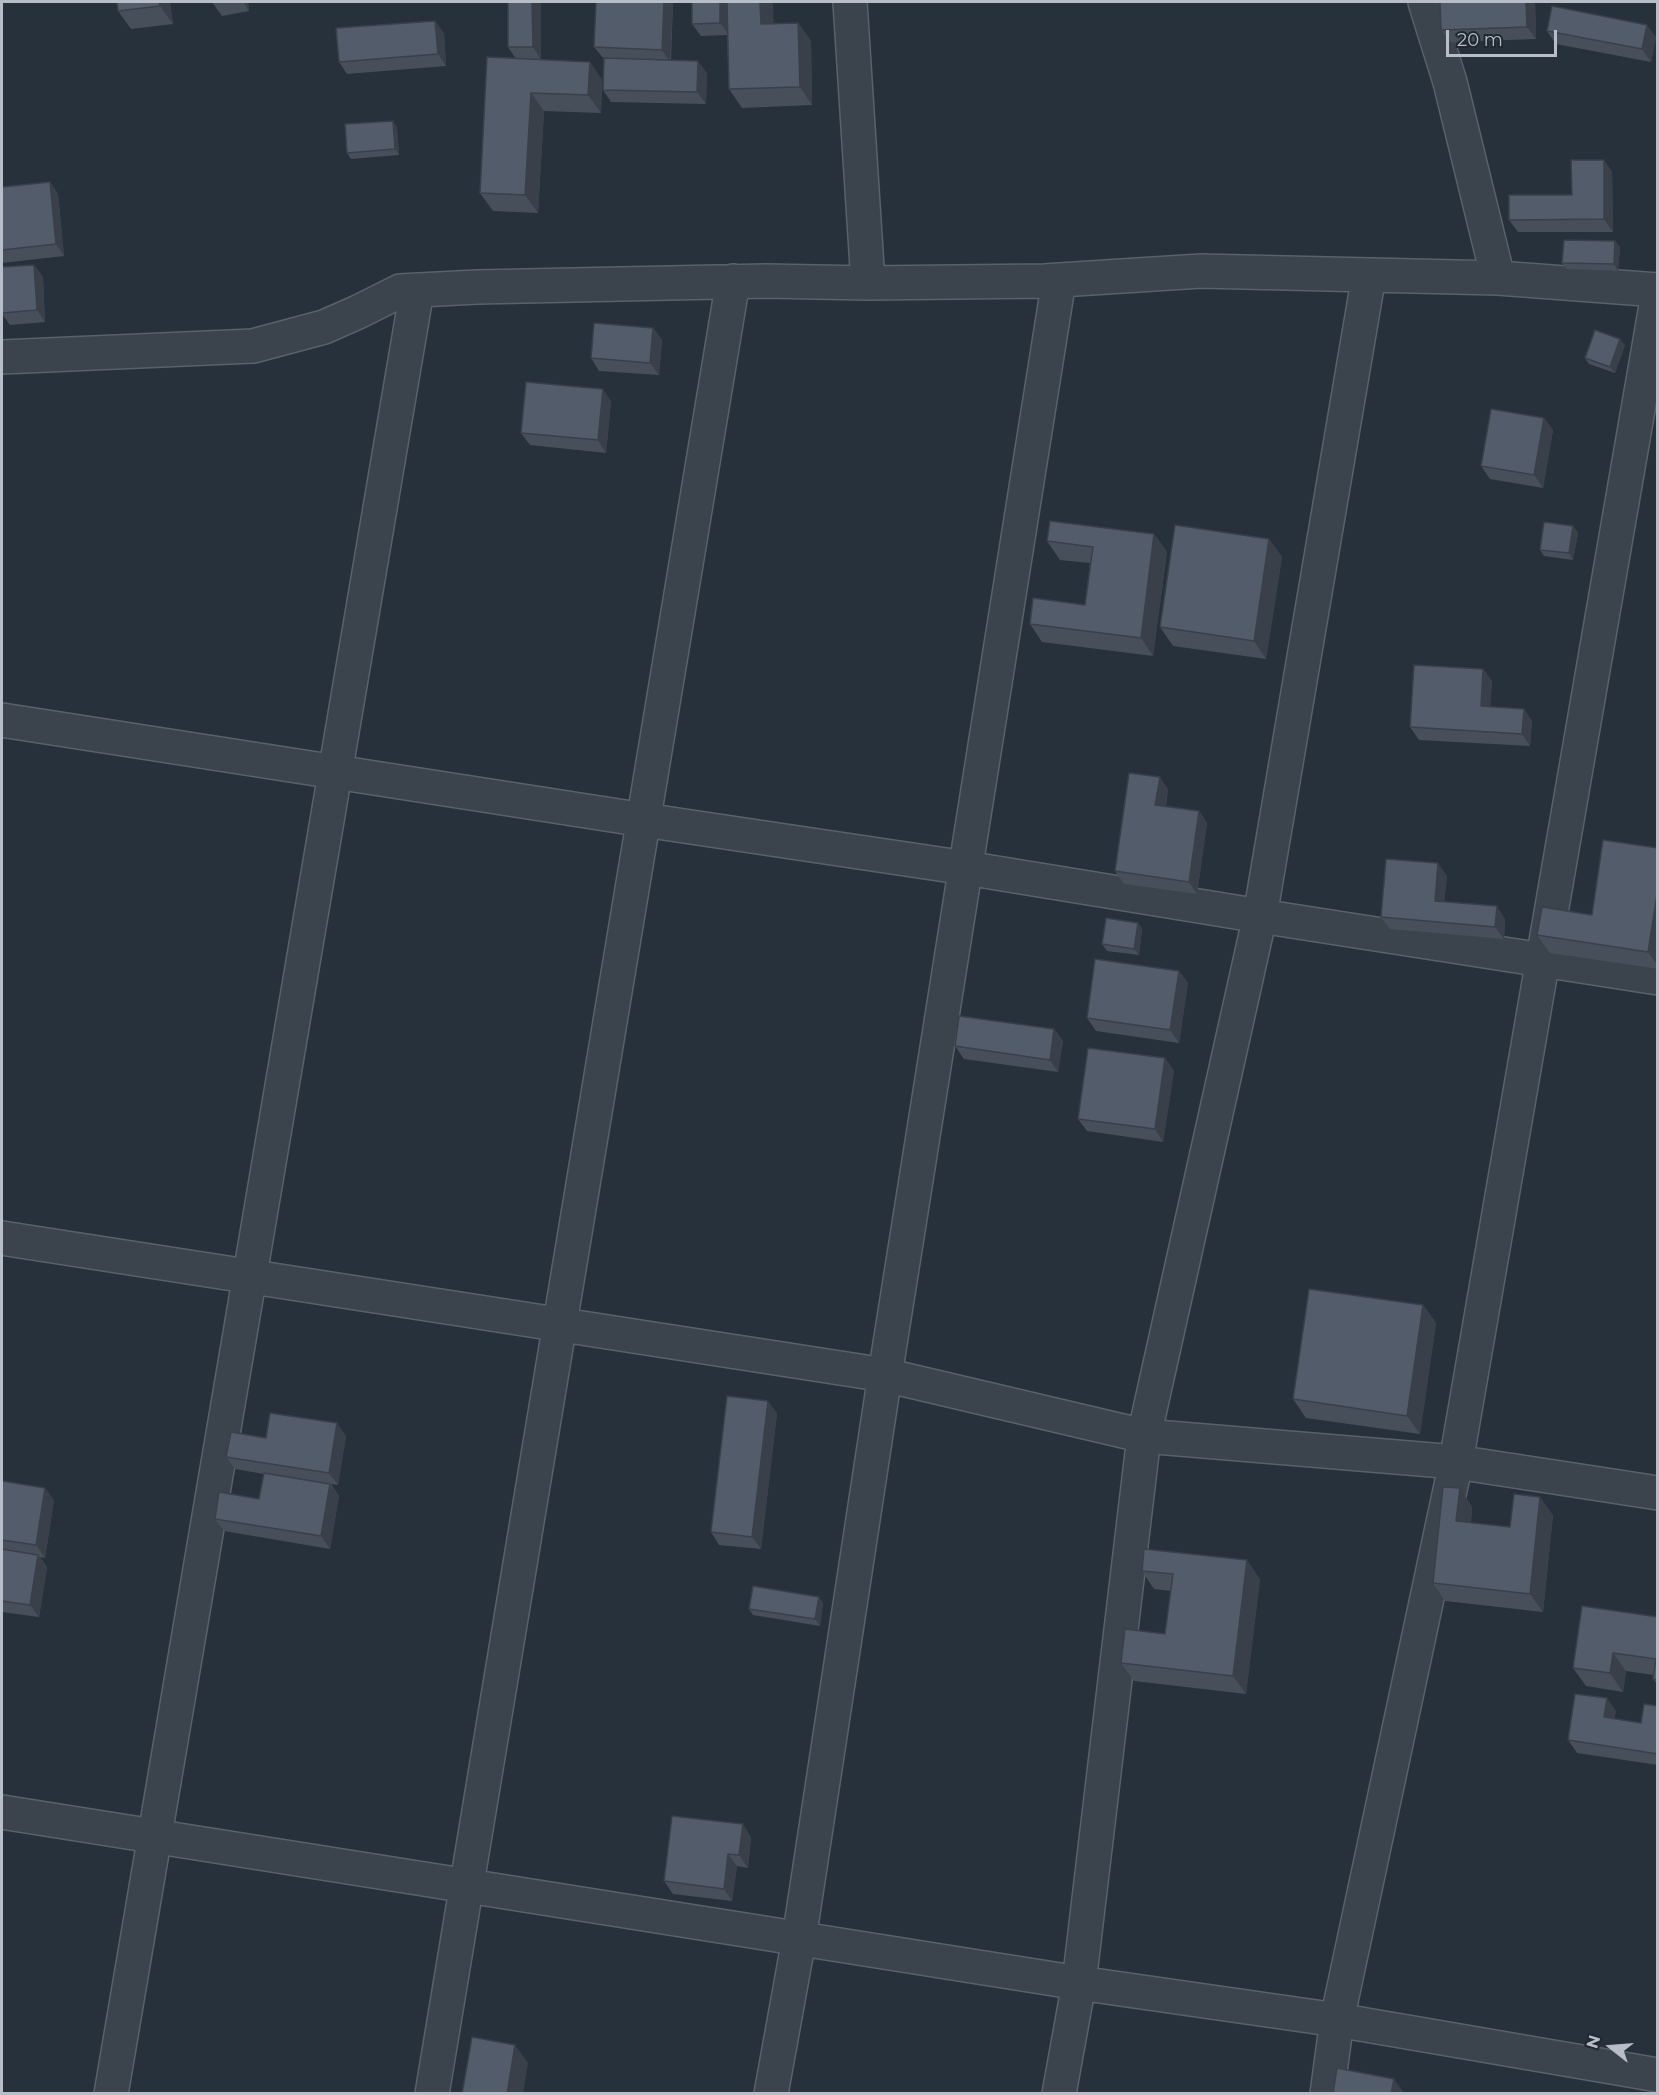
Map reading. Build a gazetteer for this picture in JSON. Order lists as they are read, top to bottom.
{
  "scale_bar": "20 m",
  "north": "left"
}
